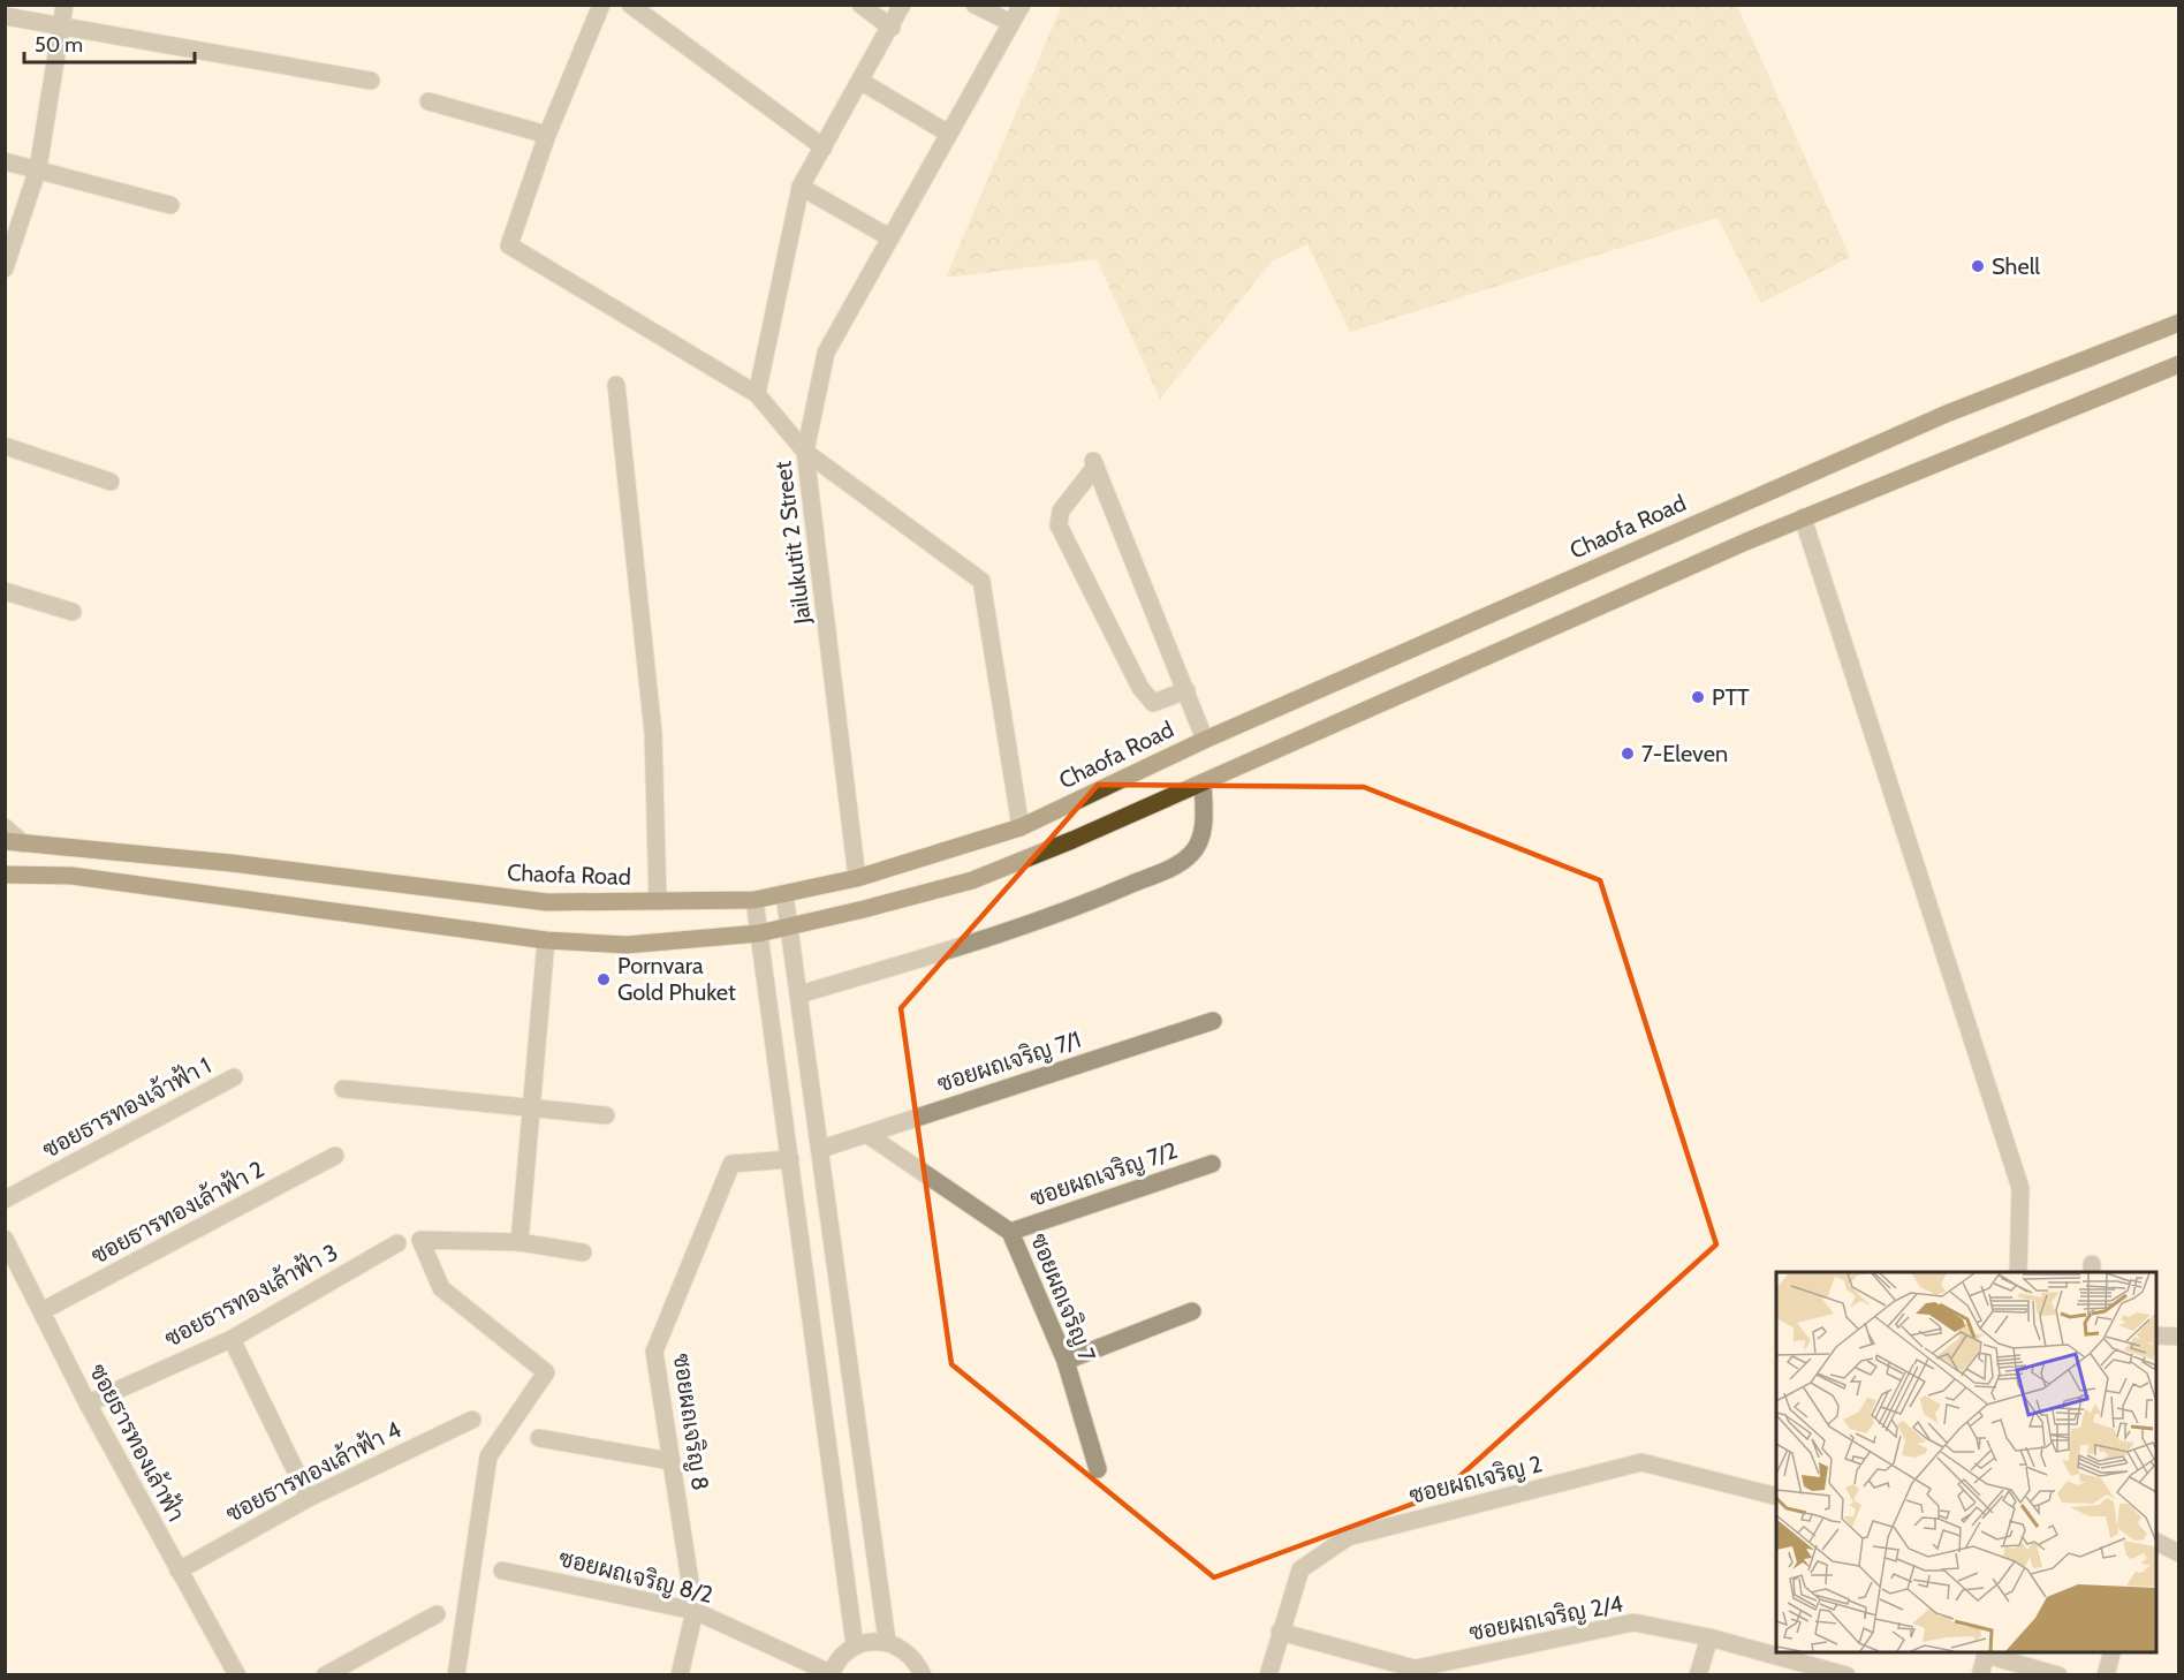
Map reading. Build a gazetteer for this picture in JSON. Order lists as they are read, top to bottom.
{
  "streets": {
    "main road": ["Chaofa Road"],
    "street": [
      "Jailukutit 2 Street",
      "ซอยผถเจริญ 7/1",
      "ซอยธารทองเจ้าฟ้า 1",
      "ซอยผถเจริญ 7/2",
      "ซอยธารทองเล้าฟ้า 2",
      "ซอยธารทองเล้าฟ้า 3",
      "ซอยผถเจริญ 7",
      "ซอยผถเจริญ 8",
      "ซอยธารทองเล้าฟ้า",
      "ซอยธารทองเล้าฟ้า 4",
      "ซอยผถเจริญ 2",
      "ซอยผถเจริญ 8/2",
      "ซอยผถเจริญ 2/4"
    ]
  },
  "crossings": [
    ["Chaofa Road", "Jailukutit 2 Street"],
    ["ซอยผถเจริญ 7/1", "ซอยผถเจริญ 7"],
    ["ซอยผถเจริญ 7/2", "ซอยผถเจริญ 7"],
    ["ซอยธารทองเล้าฟ้า 2", "ซอยธารทองเล้าฟ้า"],
    ["ซอยธารทองเล้าฟ้า 3", "ซอยธารทองเล้าฟ้า"],
    ["ซอยผถเจริญ 8", "ซอยผถเจริญ 8/2"],
    ["ซอยธารทองเล้าฟ้า", "ซอยธารทองเล้าฟ้า 4"]
  ],
  "places": [
    "Shell",
    "PTT",
    "7-Eleven",
    "Pornvara Gold Phuket"
  ],
  "scale_bar": "50 m"
}
